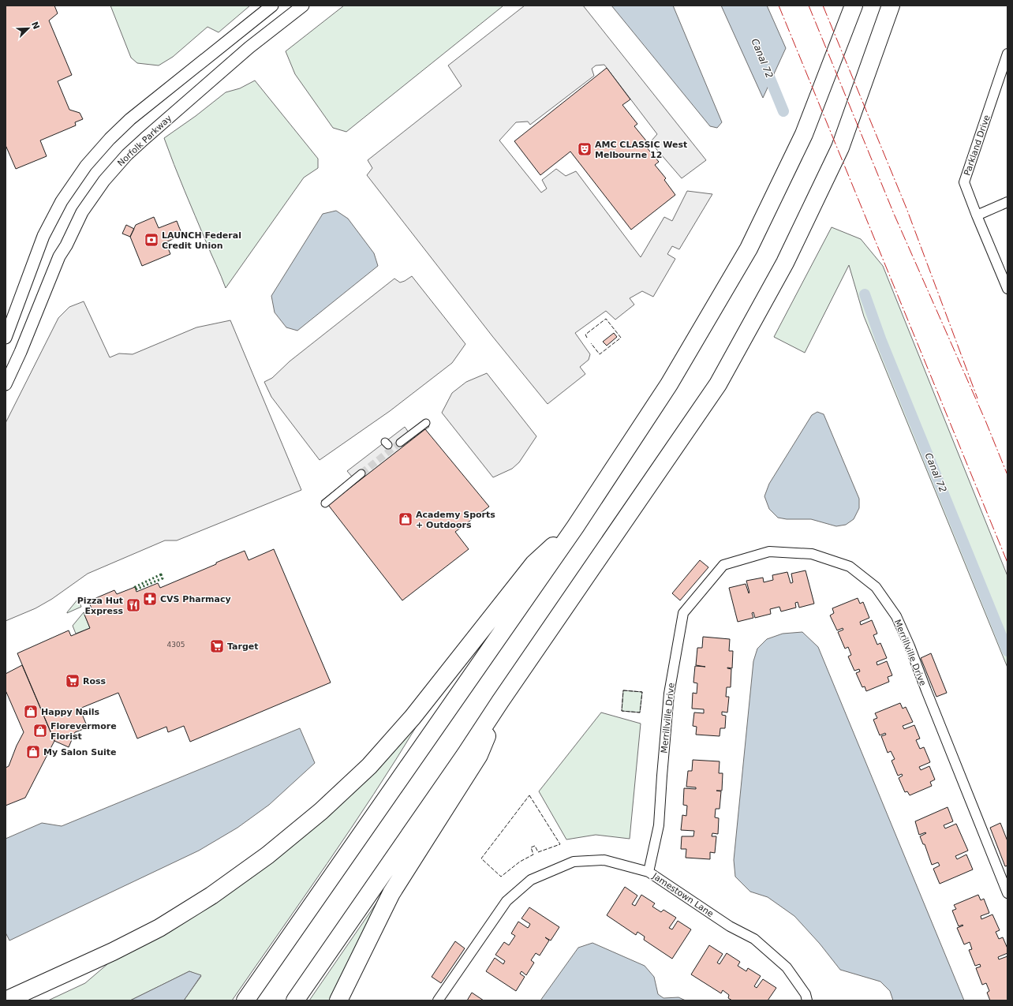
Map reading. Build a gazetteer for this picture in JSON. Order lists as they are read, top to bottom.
{
  "streets": {
    "street": [
      "Norfolk Parkway",
      "Parkland Drive",
      "Merrillville Drive",
      "Jamestown Lane"
    ]
  },
  "crossings": [
    ["Merrillville Drive", "Jamestown Lane"]
  ],
  "water": ["Canal 72"],
  "places": {
    "theatre": ["AMC CLASSIC West Melbourne 12"],
    "bank": ["LAUNCH Federal Credit Union"],
    "shop": [
      "Academy Sports + Outdoors",
      "Happy Nails",
      "Florevermore Florist",
      "My Salon Suite"
    ],
    "pharmacy": ["CVS Pharmacy"],
    "restaurant": ["Pizza Hut Express"],
    "supermarket": ["Target", "Ross"]
  },
  "house_numbers": ["4305"],
  "north": "top right"
}
